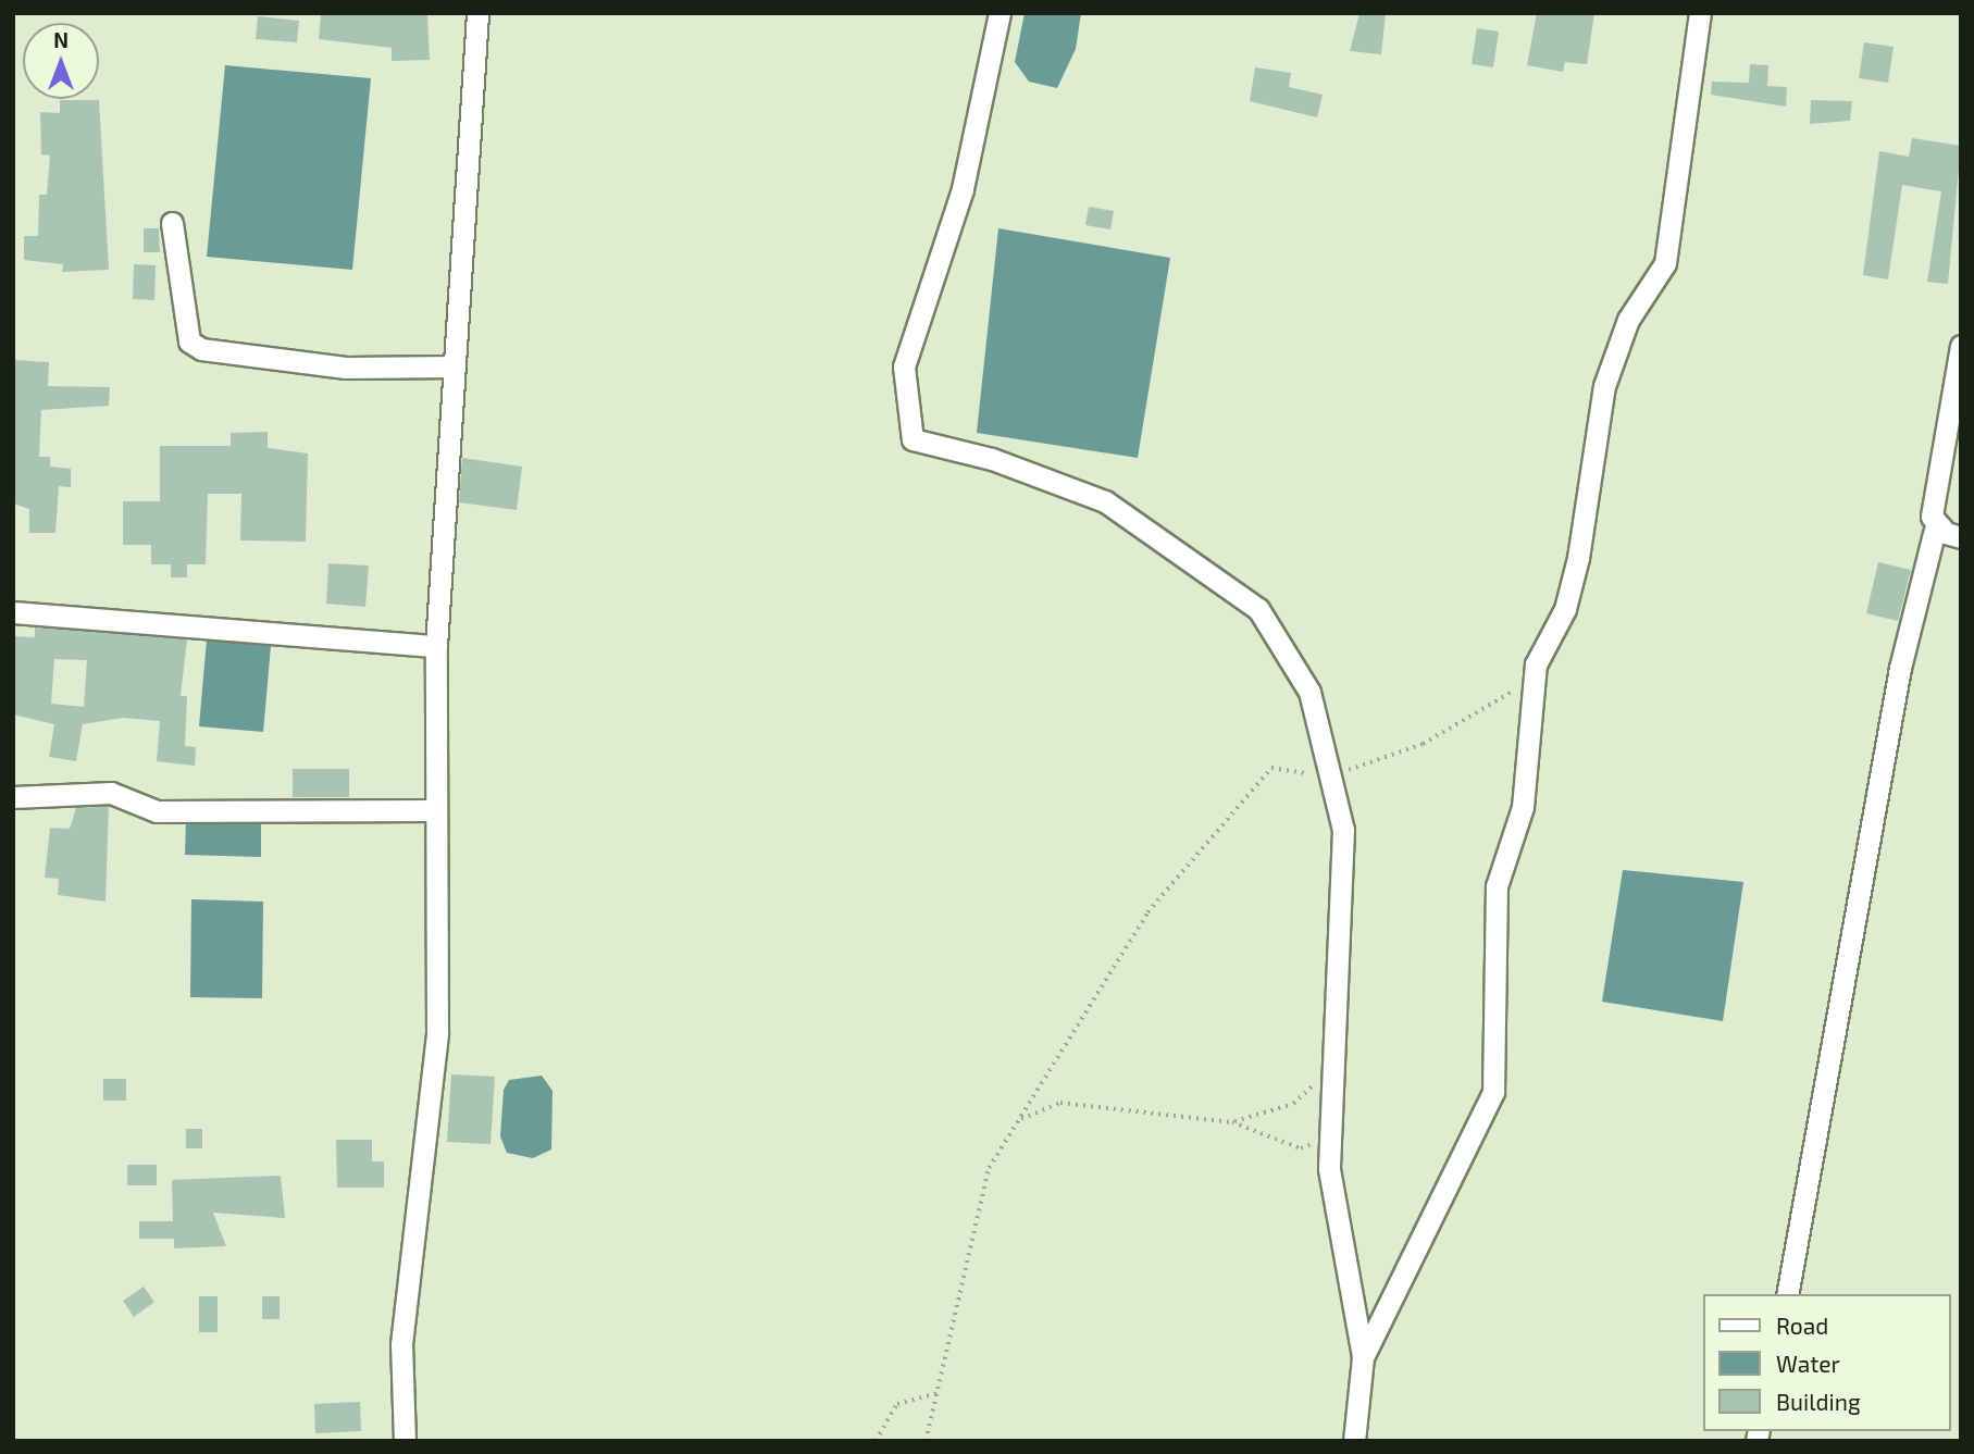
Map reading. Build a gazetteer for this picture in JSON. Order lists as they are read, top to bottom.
{
  "legend": ["Road", "Water", "Building"],
  "north": "top"
}
